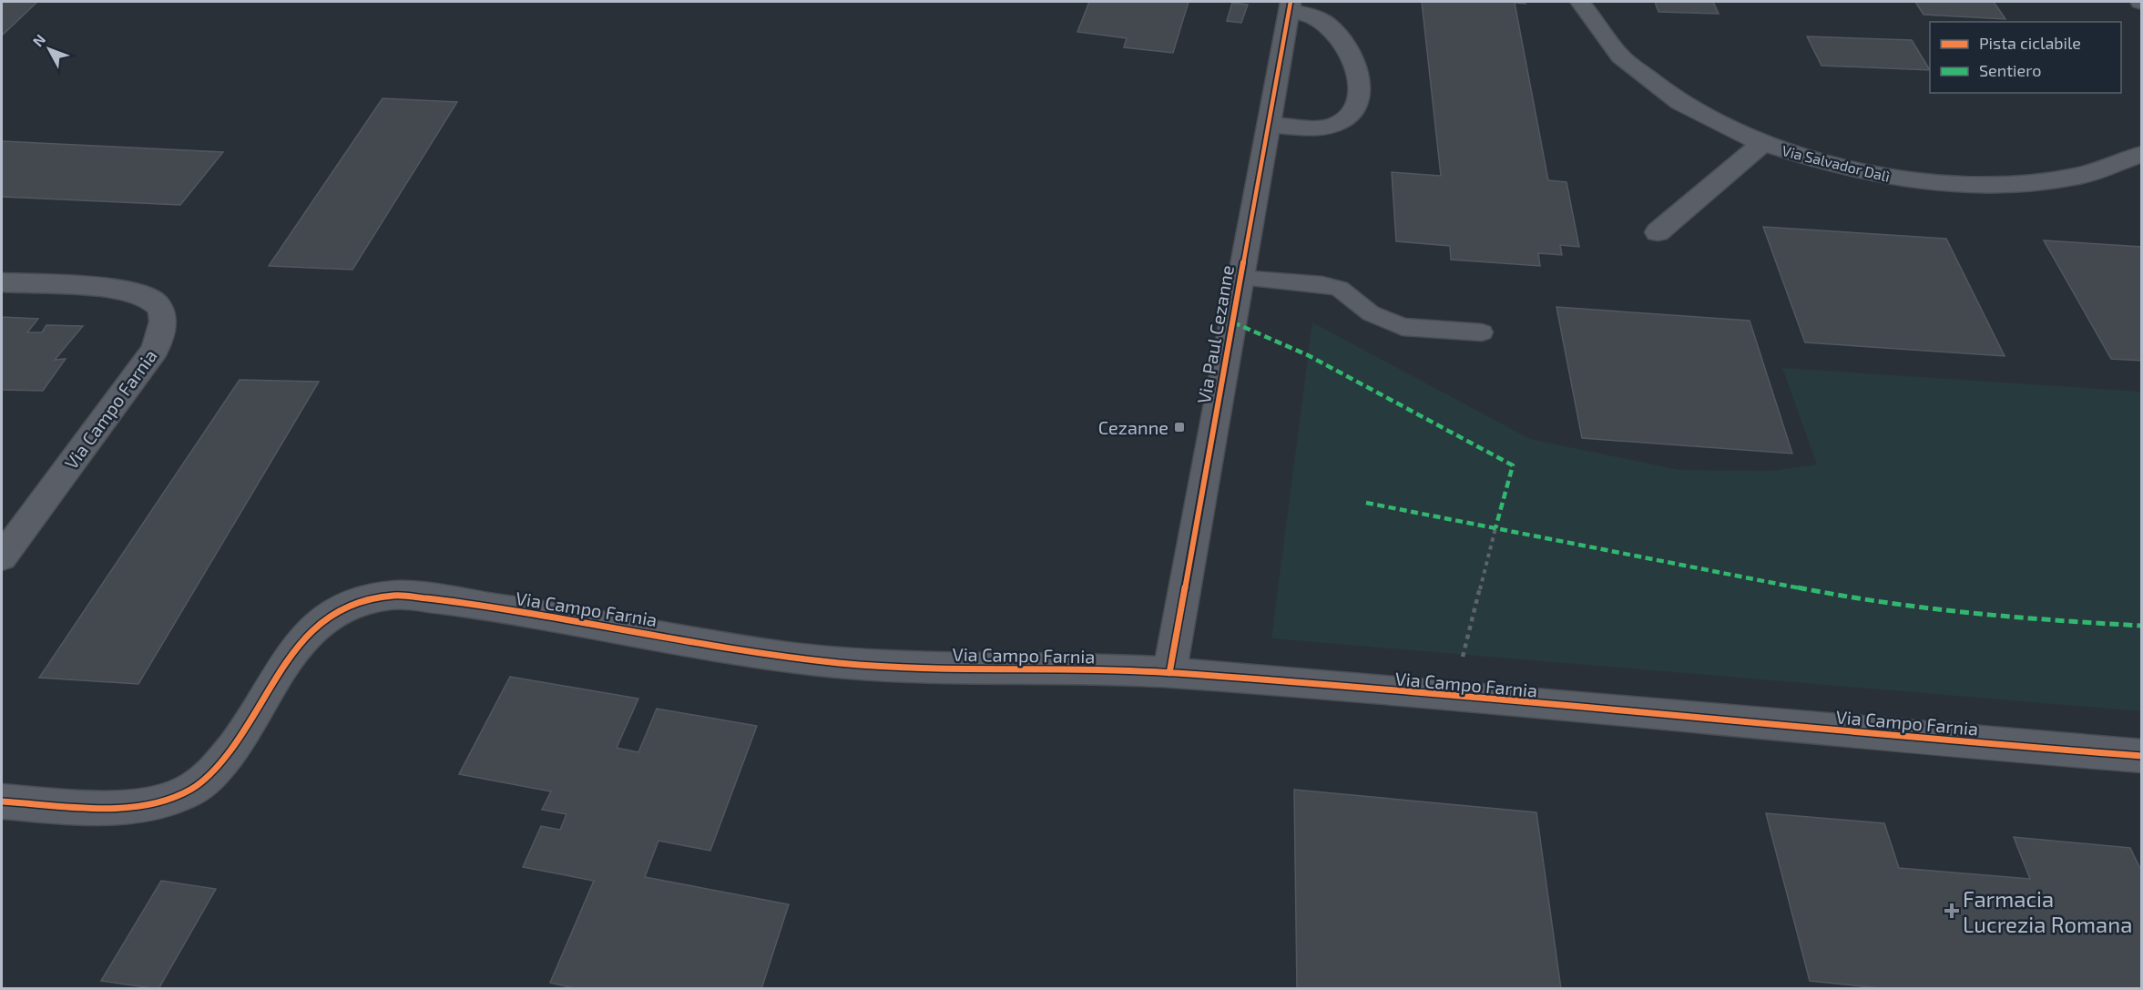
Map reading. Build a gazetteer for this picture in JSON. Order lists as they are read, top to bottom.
{
  "streets": {
    "street": ["Via Salvador Dalì", "Via Paul Cezanne", "Via Campo Farnia"]
  },
  "crossings": [
    ["Via Paul Cezanne", "Via Campo Farnia"]
  ],
  "places": {
    "transit": ["Cezanne"],
    "health": ["Farmacia Lucrezia Romana"]
  },
  "legend": ["Pista ciclabile", "Sentiero"],
  "north": "top left"
}
